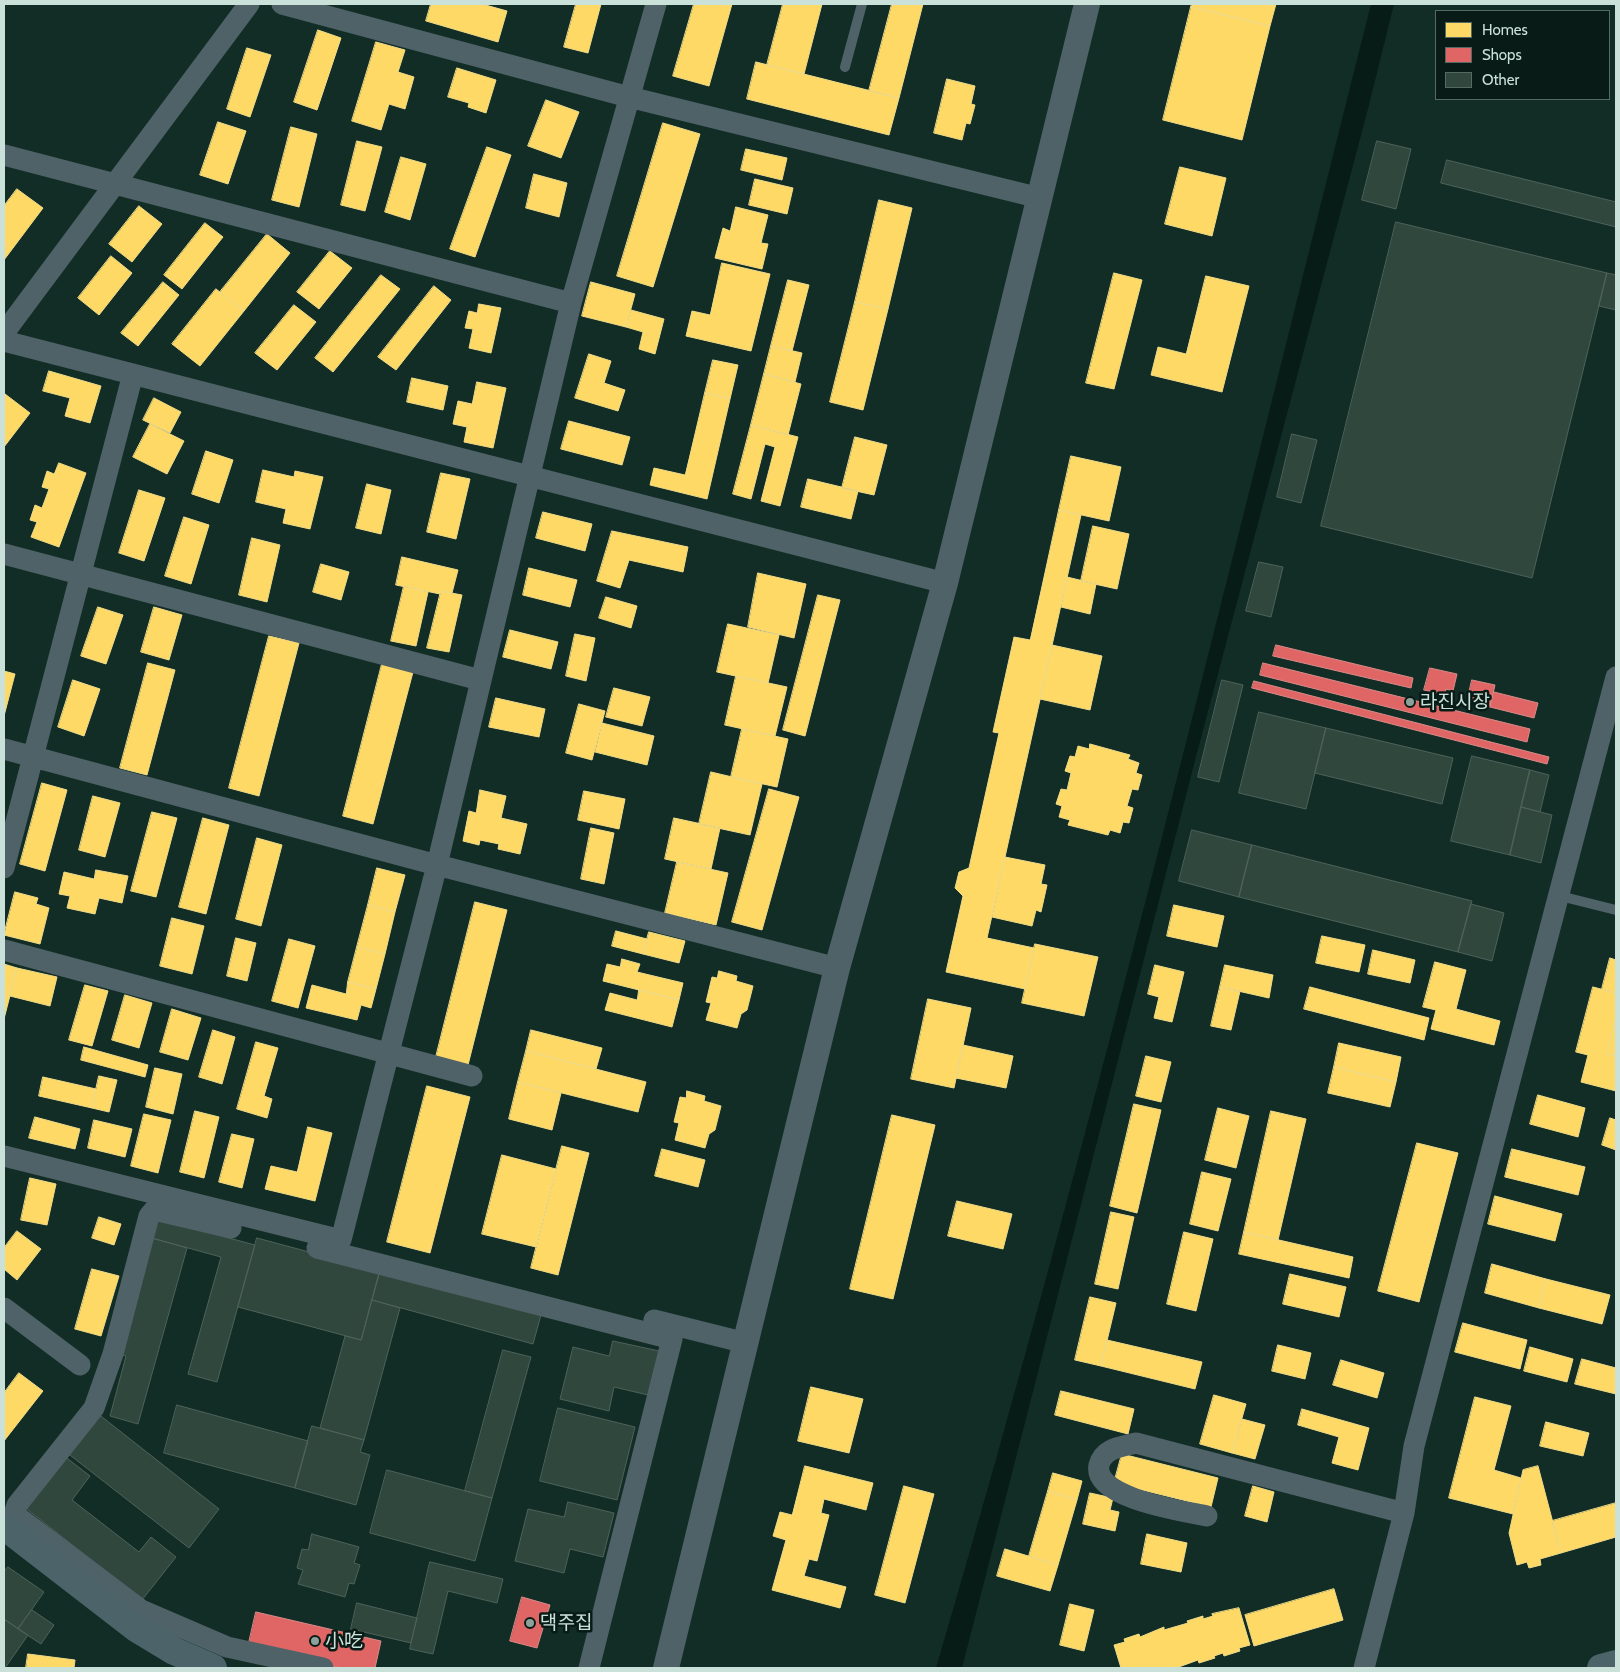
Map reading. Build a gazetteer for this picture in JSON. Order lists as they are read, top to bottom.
{
  "places": ["라진시장", "댁주집", "小吃"],
  "legend": ["Homes", "Shops", "Other"]
}
